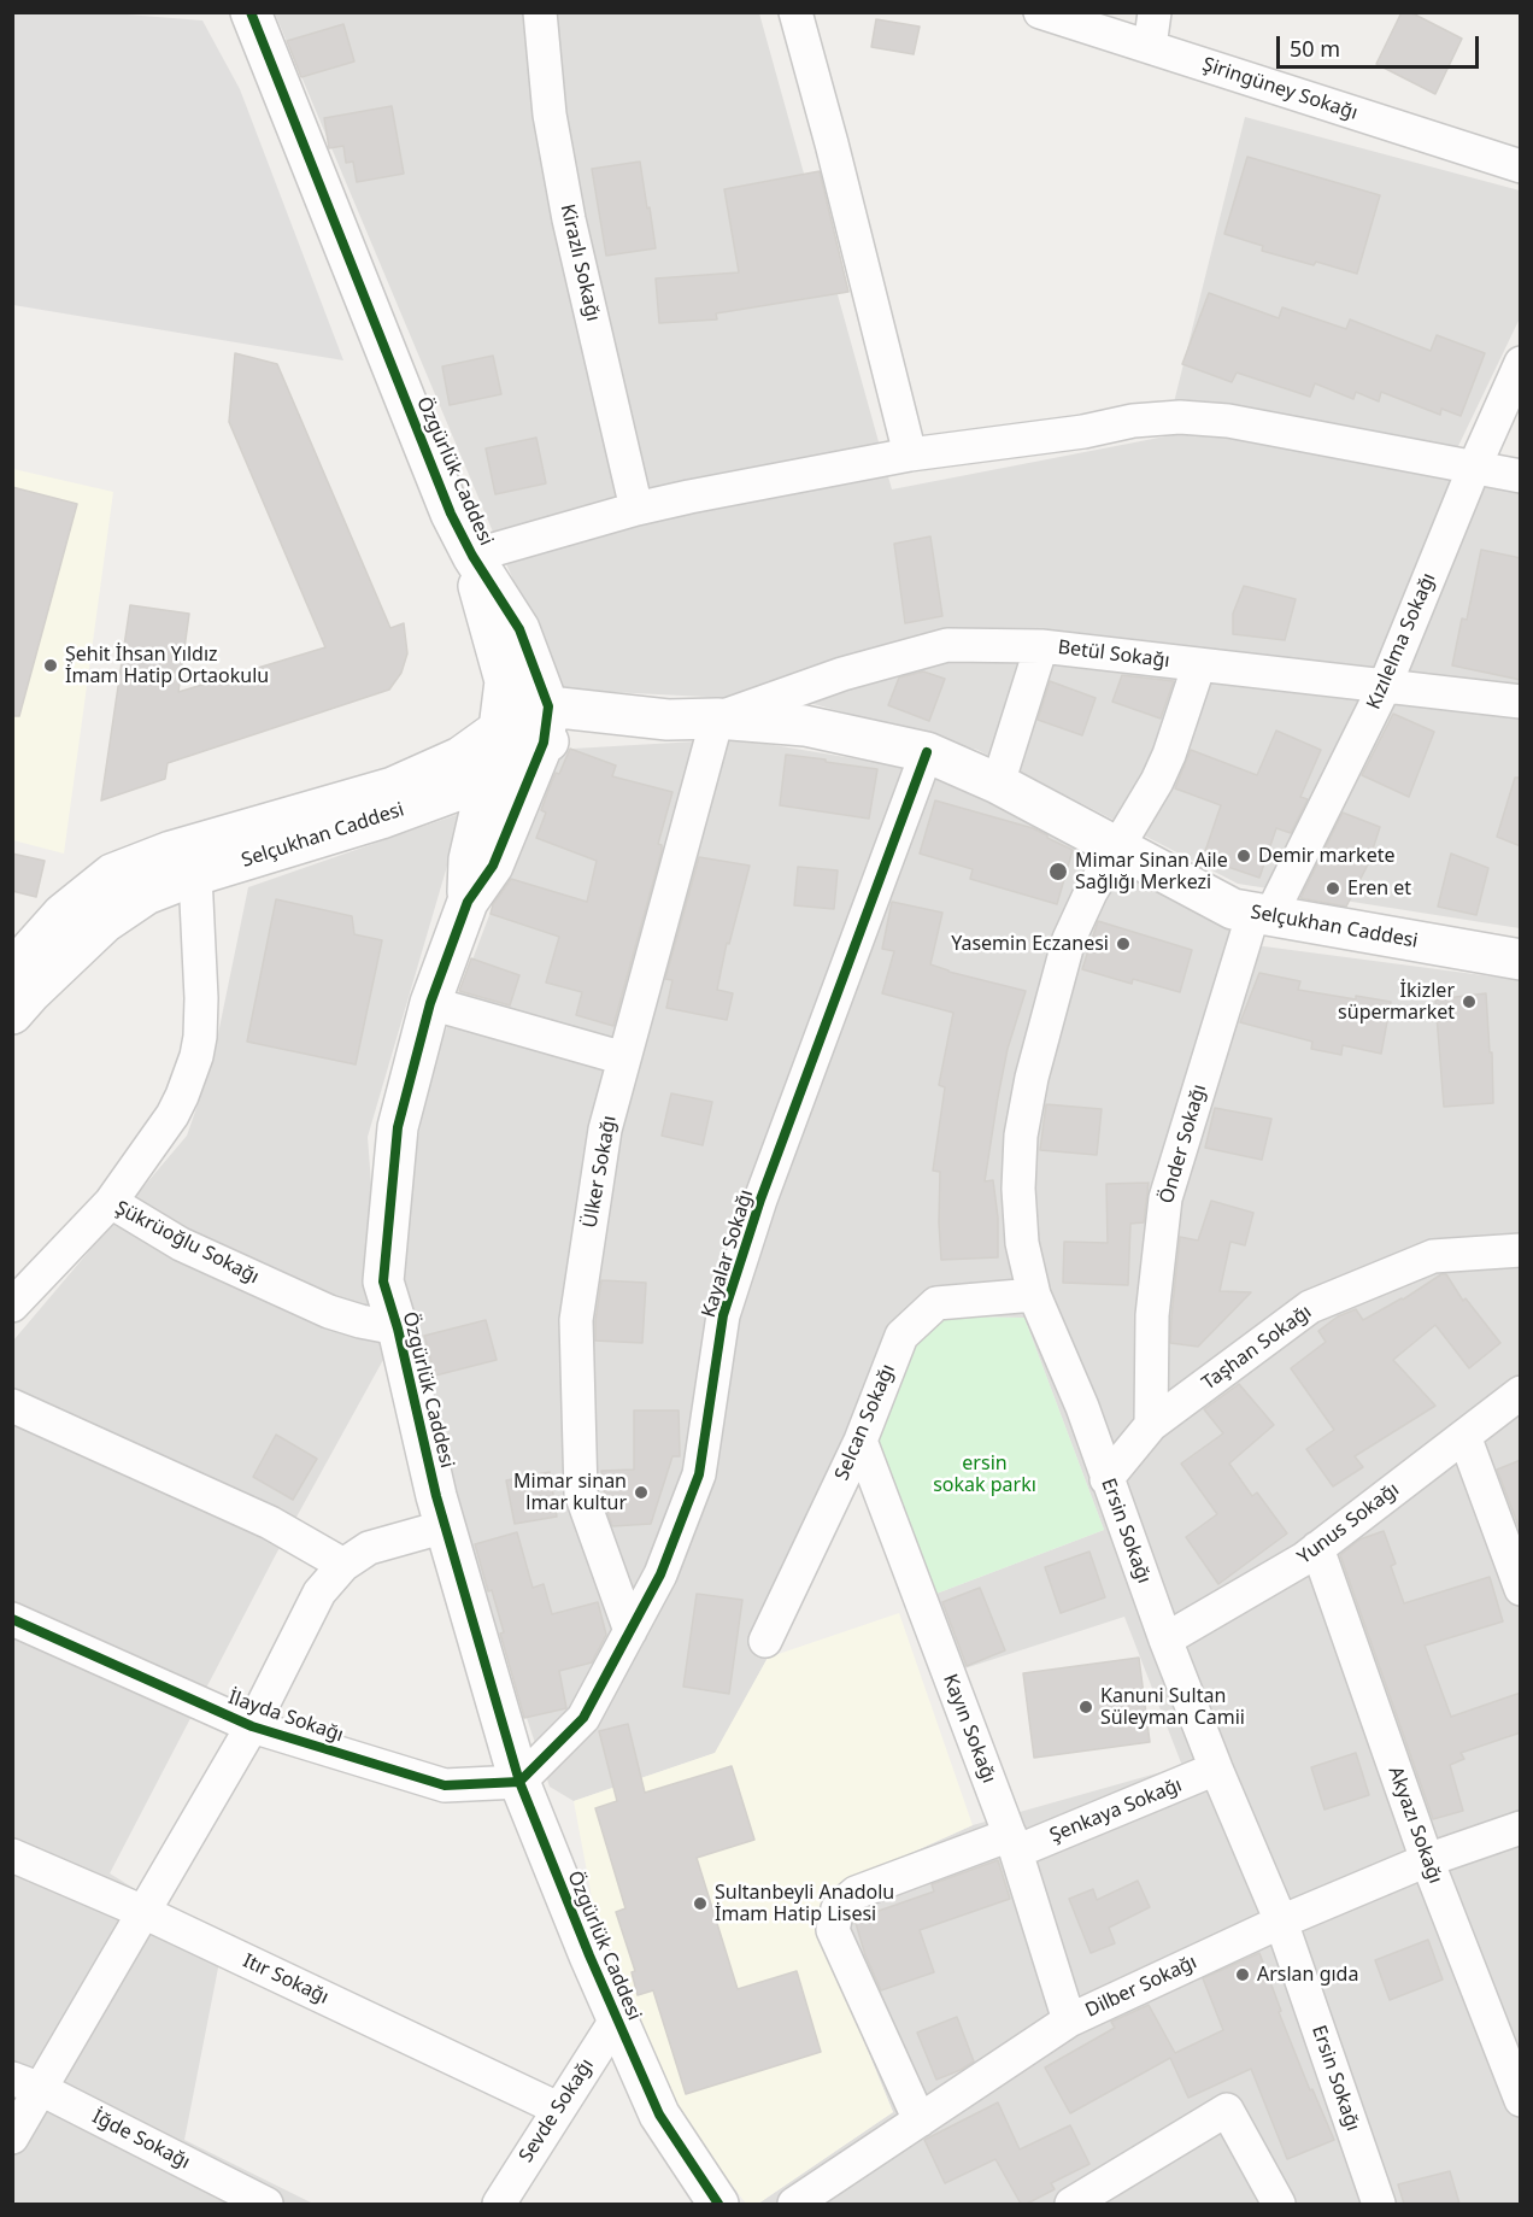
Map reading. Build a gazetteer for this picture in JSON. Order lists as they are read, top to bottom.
{
  "streets": {
    "street": [
      "Şiringüney Sokağı",
      "Kirazlı Sokağı",
      "Özgürlük Caddesi",
      "Kızılelma Sokağı",
      "Betül Sokağı",
      "Selçukhan Caddesi",
      "Önder Sokağı",
      "Ülker Sokağı",
      "Şükrüoğlu Sokağı",
      "Kayalar Sokağı",
      "Taşhan Sokağı",
      "Selcan Sokağı",
      "Yunus Sokağı",
      "Ersin Sokağı",
      "İlayda Sokağı",
      "Kayın Sokağı",
      "Şenkaya Sokağı",
      "Akyazı Sokağı",
      "Itır Sokağı",
      "Dilber Sokağı",
      "Sevde Sokağı",
      "İğde Sokağı"
    ]
  },
  "crossings": [
    ["Özgürlük Caddesi", "Selçukhan Caddesi"],
    ["Özgürlük Caddesi", "Şükrüoğlu Sokağı"],
    ["Özgürlük Caddesi", "Kayalar Sokağı"],
    ["Özgürlük Caddesi", "İlayda Sokağı"],
    ["Özgürlük Caddesi", "Sevde Sokağı"],
    ["Kızılelma Sokağı", "Betül Sokağı"],
    ["Kızılelma Sokağı", "Selçukhan Caddesi"],
    ["Kızılelma Sokağı", "Önder Sokağı"],
    ["Betül Sokağı", "Selçukhan Caddesi"],
    ["Betül Sokağı", "Ülker Sokağı"],
    ["Betül Sokağı", "Ersin Sokağı"],
    ["Selçukhan Caddesi", "Önder Sokağı"],
    ["Selçukhan Caddesi", "Ülker Sokağı"],
    ["Selçukhan Caddesi", "Kayalar Sokağı"],
    ["Selçukhan Caddesi", "Ersin Sokağı"],
    ["Önder Sokağı", "Taşhan Sokağı"],
    ["Ülker Sokağı", "Kayalar Sokağı"],
    ["Kayalar Sokağı", "İlayda Sokağı"],
    ["Taşhan Sokağı", "Ersin Sokağı"],
    ["Selcan Sokağı", "Ersin Sokağı"],
    ["Selcan Sokağı", "Kayın Sokağı"],
    ["Yunus Sokağı", "Ersin Sokağı"],
    ["Yunus Sokağı", "Akyazı Sokağı"],
    ["Ersin Sokağı", "Şenkaya Sokağı"],
    ["Ersin Sokağı", "Dilber Sokağı"],
    ["Kayın Sokağı", "Şenkaya Sokağı"],
    ["Kayın Sokağı", "Dilber Sokağı"],
    ["Şenkaya Sokağı", "Dilber Sokağı"],
    ["Akyazı Sokağı", "Dilber Sokağı"],
    ["Itır Sokağı", "Sevde Sokağı"]
  ],
  "parks": ["ersin sokak parkı"],
  "places": [
    "Şehit İhsan Yıldız İmam Hatip Ortaokulu",
    "Demir markete",
    "Mimar Sinan Aile Sağlığı Merkezi",
    "Eren et",
    "Yasemin Eczanesi",
    "İkizler süpermarket",
    "Mimar sinan lmar kultur",
    "Kanuni Sultan Süleyman Camii",
    "Sultanbeyli Anadolu İmam Hatip Lisesi",
    "Arslan gıda"
  ],
  "scale_bar": "50 m"
}
